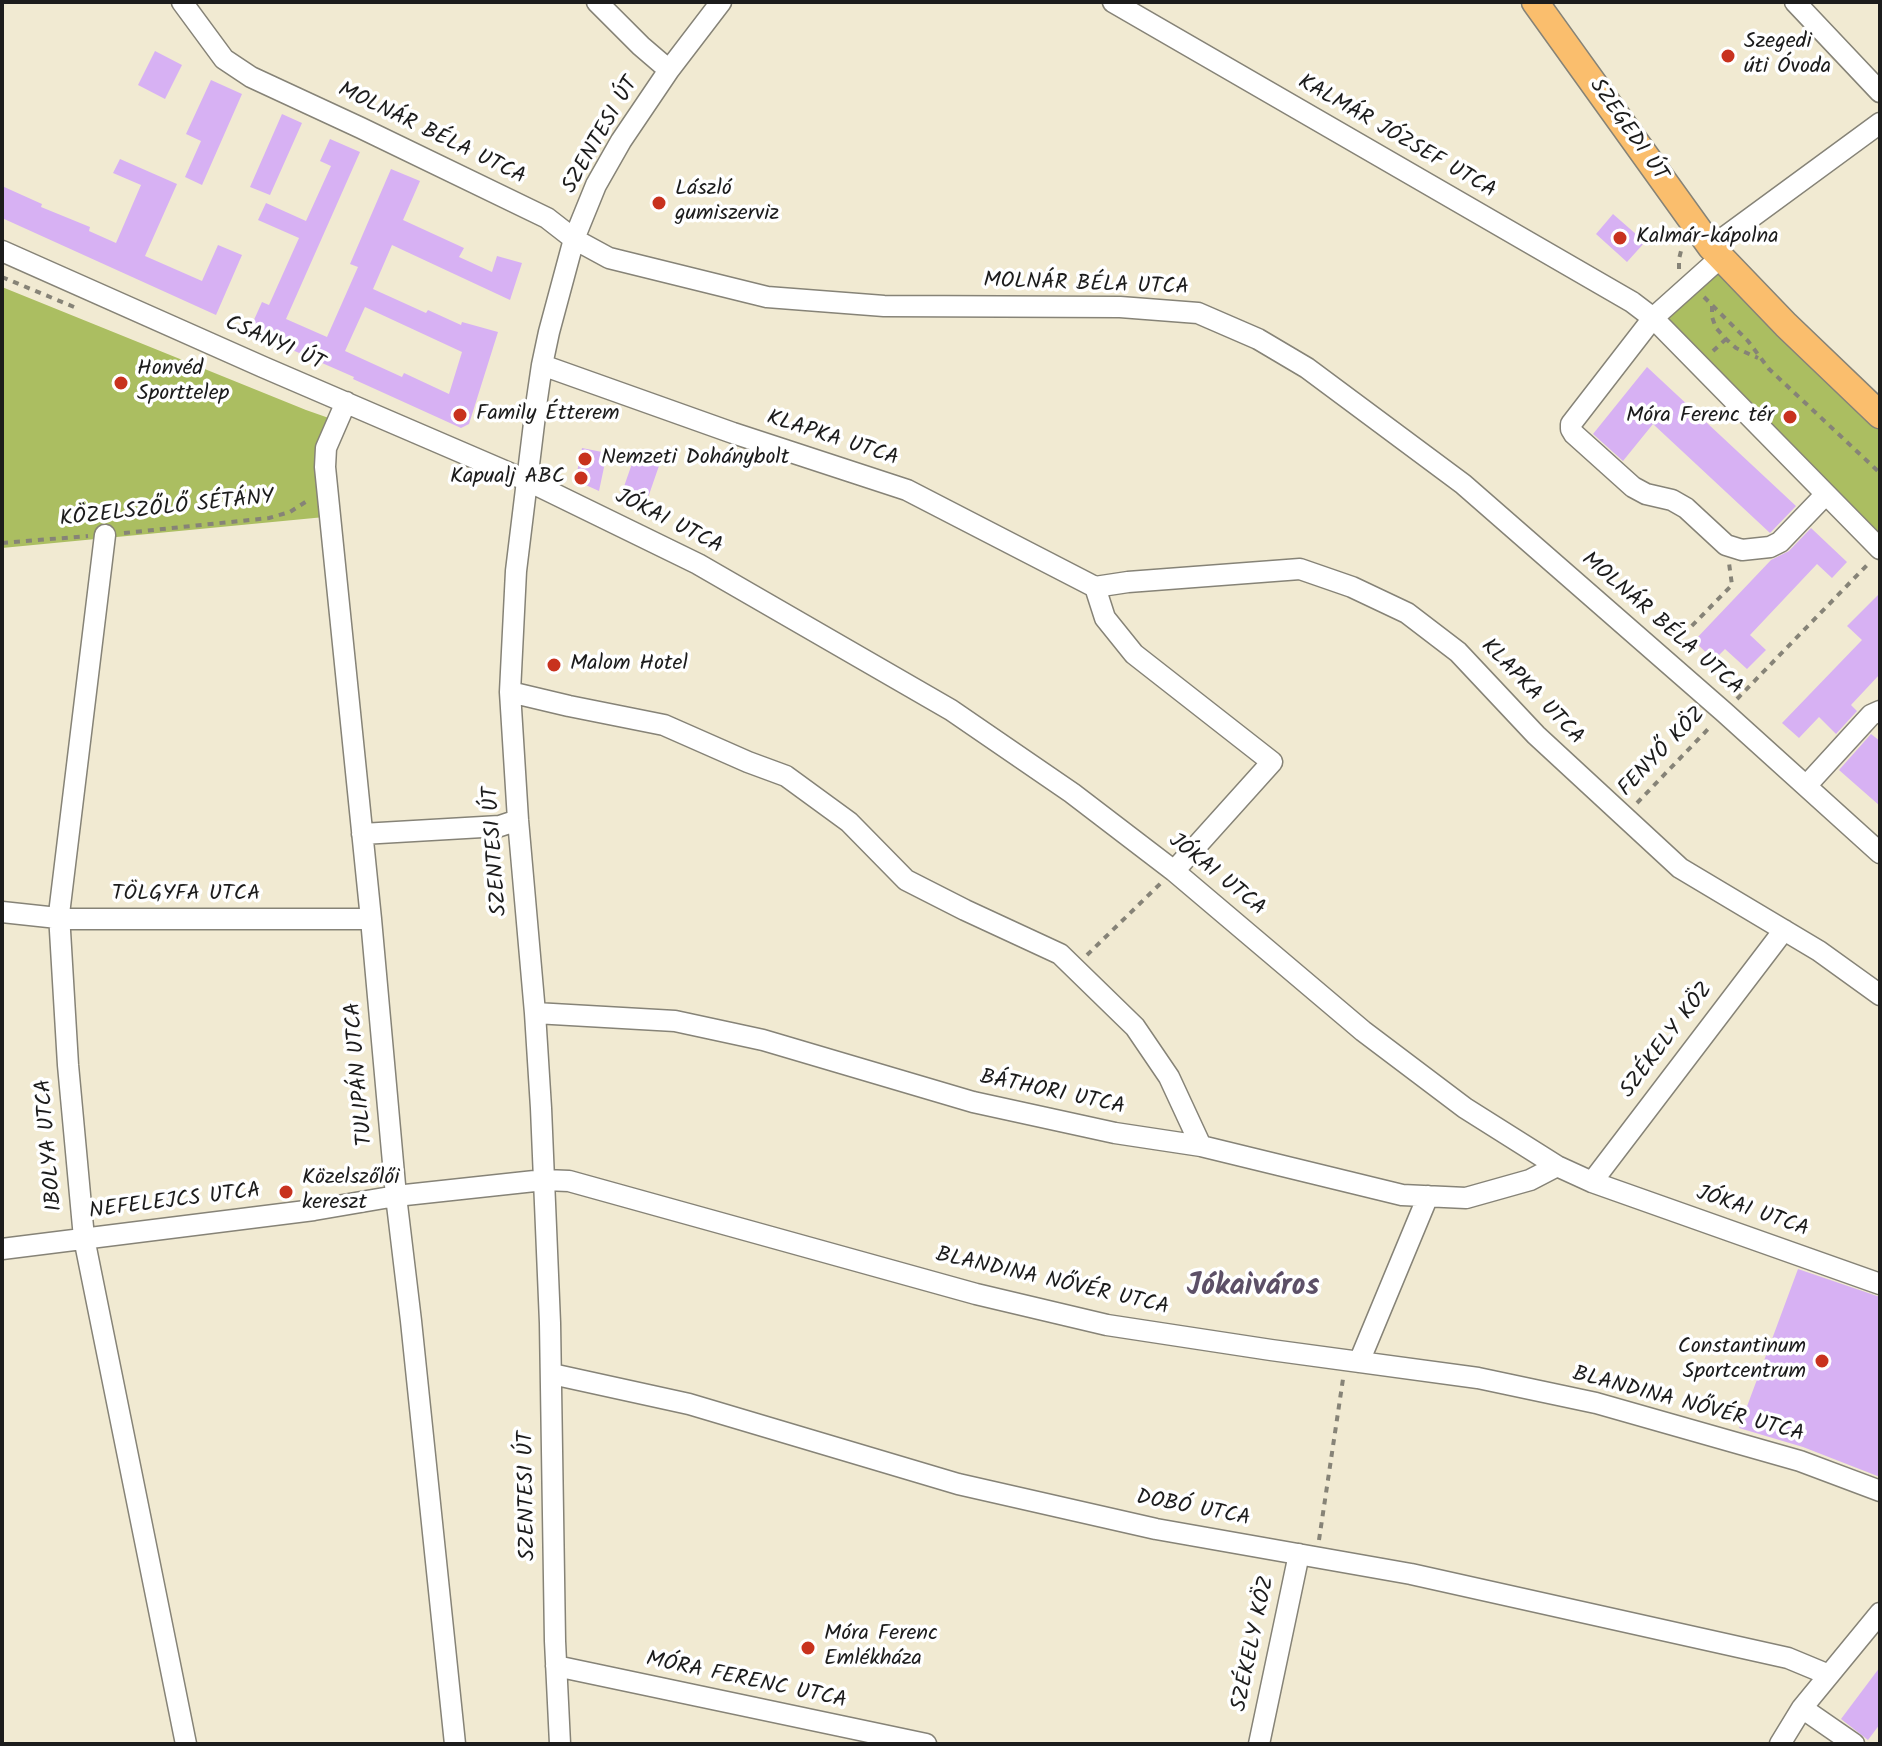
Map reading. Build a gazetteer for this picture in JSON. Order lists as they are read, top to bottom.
{
  "streets": {
    "main road": ["SZEGEDI ÚT"],
    "street": [
      "MOLNÁR BÉLA UTCA",
      "SZENTESI ÚT",
      "KALMÁR JÓZSEF UTCA",
      "CSANYI ÚT",
      "KLAPKA UTCA",
      "JÓKAI UTCA",
      "TÖLGYFA UTCA",
      "SZÉKELY KÖZ",
      "TULIPÁN UTCA",
      "BÁTHORI UTCA",
      "IBOLYA UTCA",
      "NEFELEJCS UTCA",
      "BLANDINA NŐVÉR UTCA",
      "DOBÓ UTCA",
      "MÓRA FERENC UTCA"
    ],
    "path": ["KÖZELSZŐLŐ SÉTÁNY", "FENYŐ KÖZ"]
  },
  "crossings": [
    ["MOLNÁR BÉLA UTCA", "SZENTESI ÚT"],
    ["MOLNÁR BÉLA UTCA", "FENYŐ KÖZ"],
    ["SZENTESI ÚT", "CSANYI ÚT"],
    ["SZENTESI ÚT", "KLAPKA UTCA"],
    ["SZENTESI ÚT", "JÓKAI UTCA"],
    ["SZENTESI ÚT", "BÁTHORI UTCA"],
    ["SZENTESI ÚT", "NEFELEJCS UTCA"],
    ["SZENTESI ÚT", "BLANDINA NŐVÉR UTCA"],
    ["SZENTESI ÚT", "DOBÓ UTCA"],
    ["SZENTESI ÚT", "MÓRA FERENC UTCA"],
    ["CSANYI ÚT", "JÓKAI UTCA"],
    ["CSANYI ÚT", "TULIPÁN UTCA"],
    ["KLAPKA UTCA", "FENYŐ KÖZ"],
    ["KLAPKA UTCA", "SZÉKELY KÖZ"],
    ["KÖZELSZŐLŐ SÉTÁNY", "TULIPÁN UTCA"],
    ["KÖZELSZŐLŐ SÉTÁNY", "IBOLYA UTCA"],
    ["JÓKAI UTCA", "SZÉKELY KÖZ"],
    ["JÓKAI UTCA", "BÁTHORI UTCA"],
    ["TÖLGYFA UTCA", "TULIPÁN UTCA"],
    ["TÖLGYFA UTCA", "IBOLYA UTCA"],
    ["SZÉKELY KÖZ", "DOBÓ UTCA"],
    ["TULIPÁN UTCA", "NEFELEJCS UTCA"],
    ["IBOLYA UTCA", "NEFELEJCS UTCA"],
    ["NEFELEJCS UTCA", "BLANDINA NŐVÉR UTCA"]
  ],
  "districts": ["Jókaiváros"],
  "places": [
    "Szegedi úti Óvoda",
    "László gumiszerviz",
    "Kalmár-kápolna",
    "Honvéd Sporttelep",
    "Family Étterem",
    "Móra Ferenc tér",
    "Nemzeti Dohánybolt",
    "Kapualj ABC",
    "Malom Hotel",
    "Közelszőlői kereszt",
    "Constantinum Sportcentrum",
    "Móra Ferenc Emlékháza"
  ]
}
